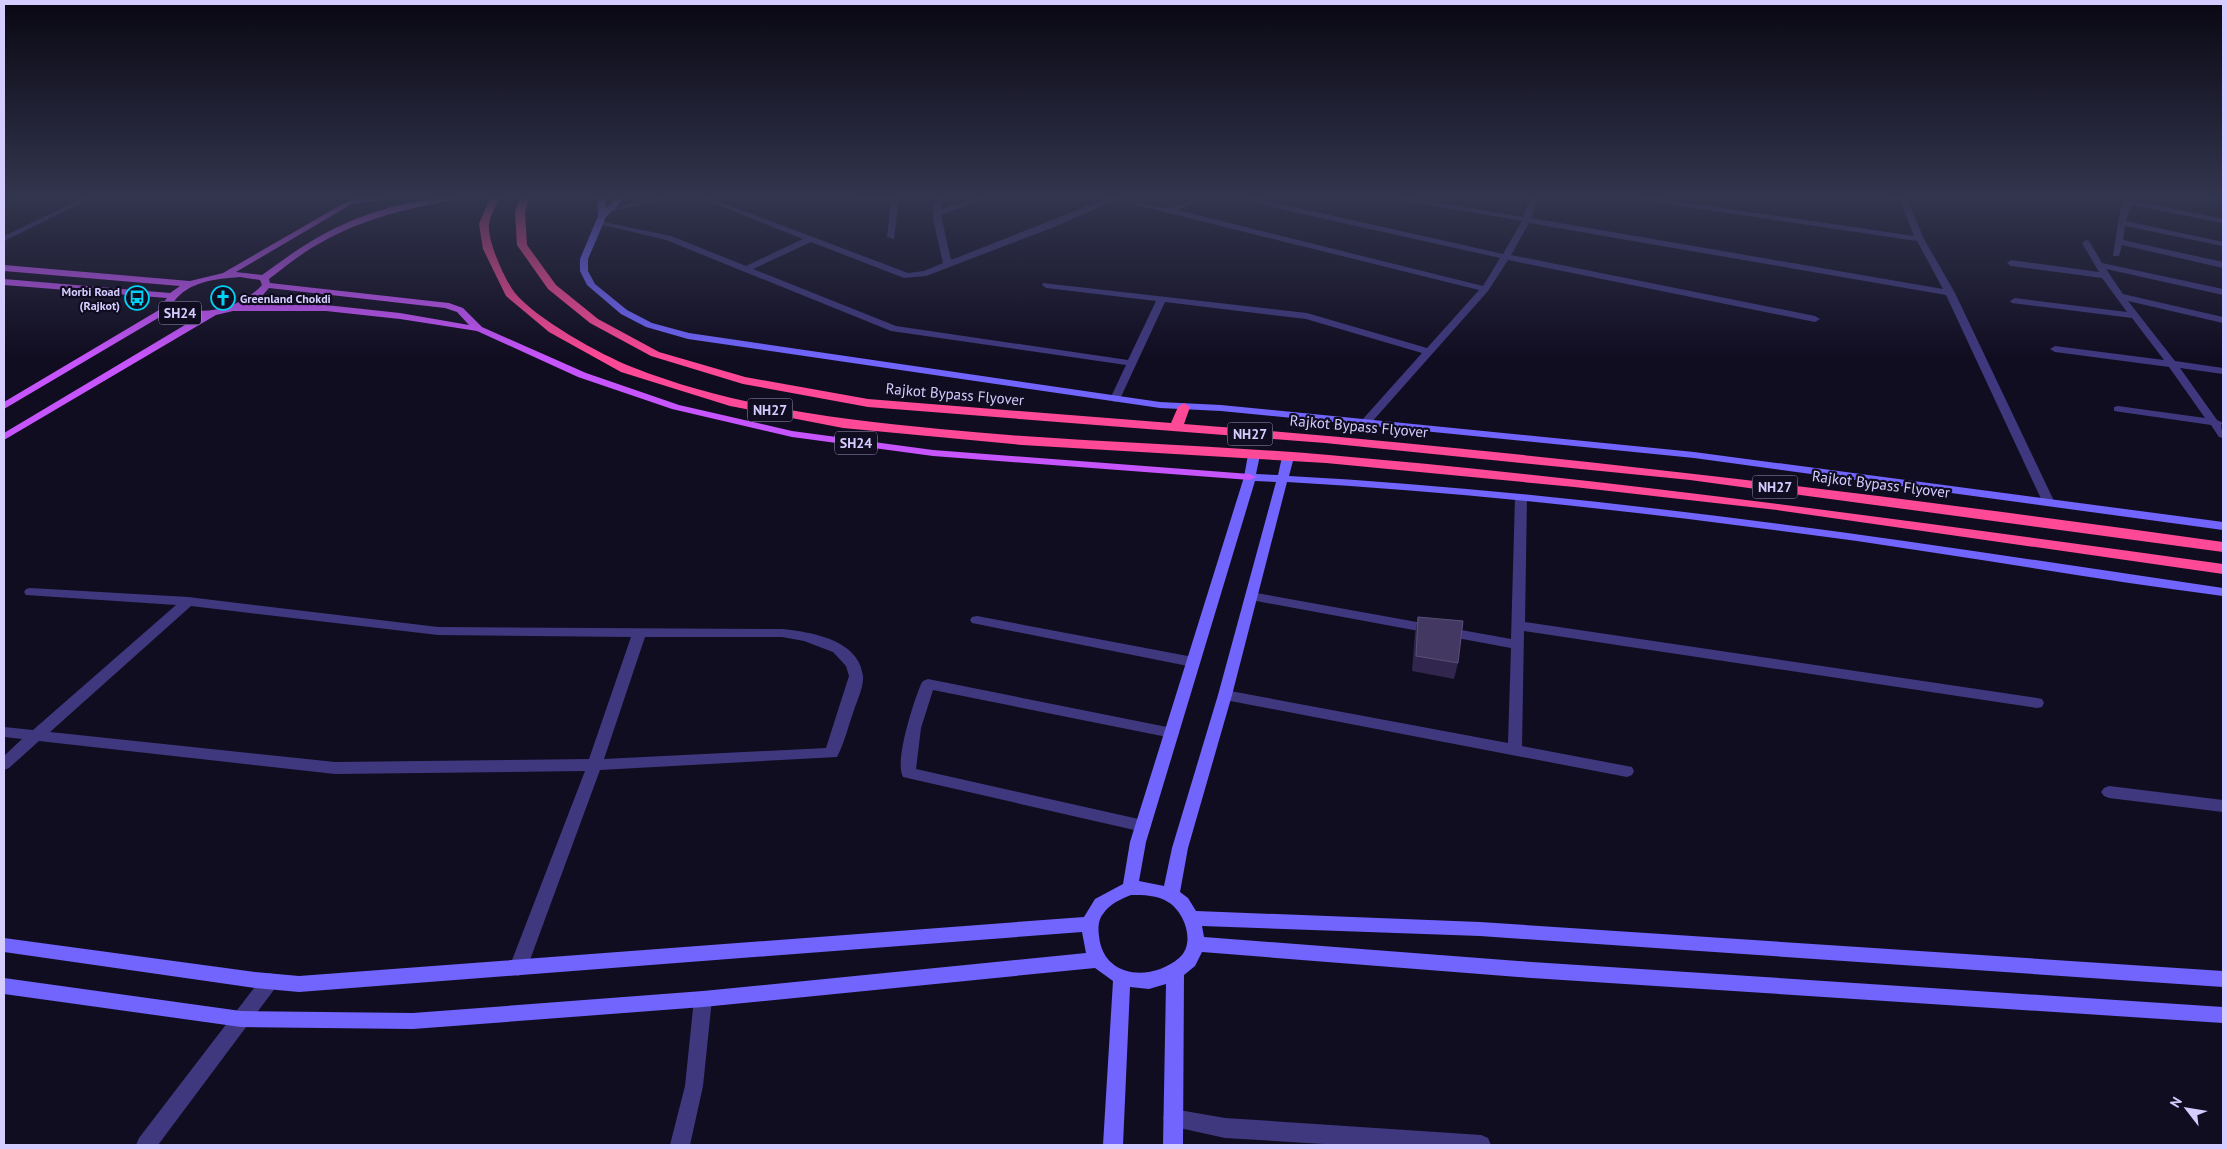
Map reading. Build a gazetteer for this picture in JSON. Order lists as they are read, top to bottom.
{
  "streets": {
    "highway": ["Rajkot Bypass Flyover", "NH27"],
    "main road": ["SH24"]
  },
  "places": {
    "bus stop": ["Morbi Road (Rajkot)"],
    "church": ["Greenland Chokdi"]
  },
  "north": "top left"
}
